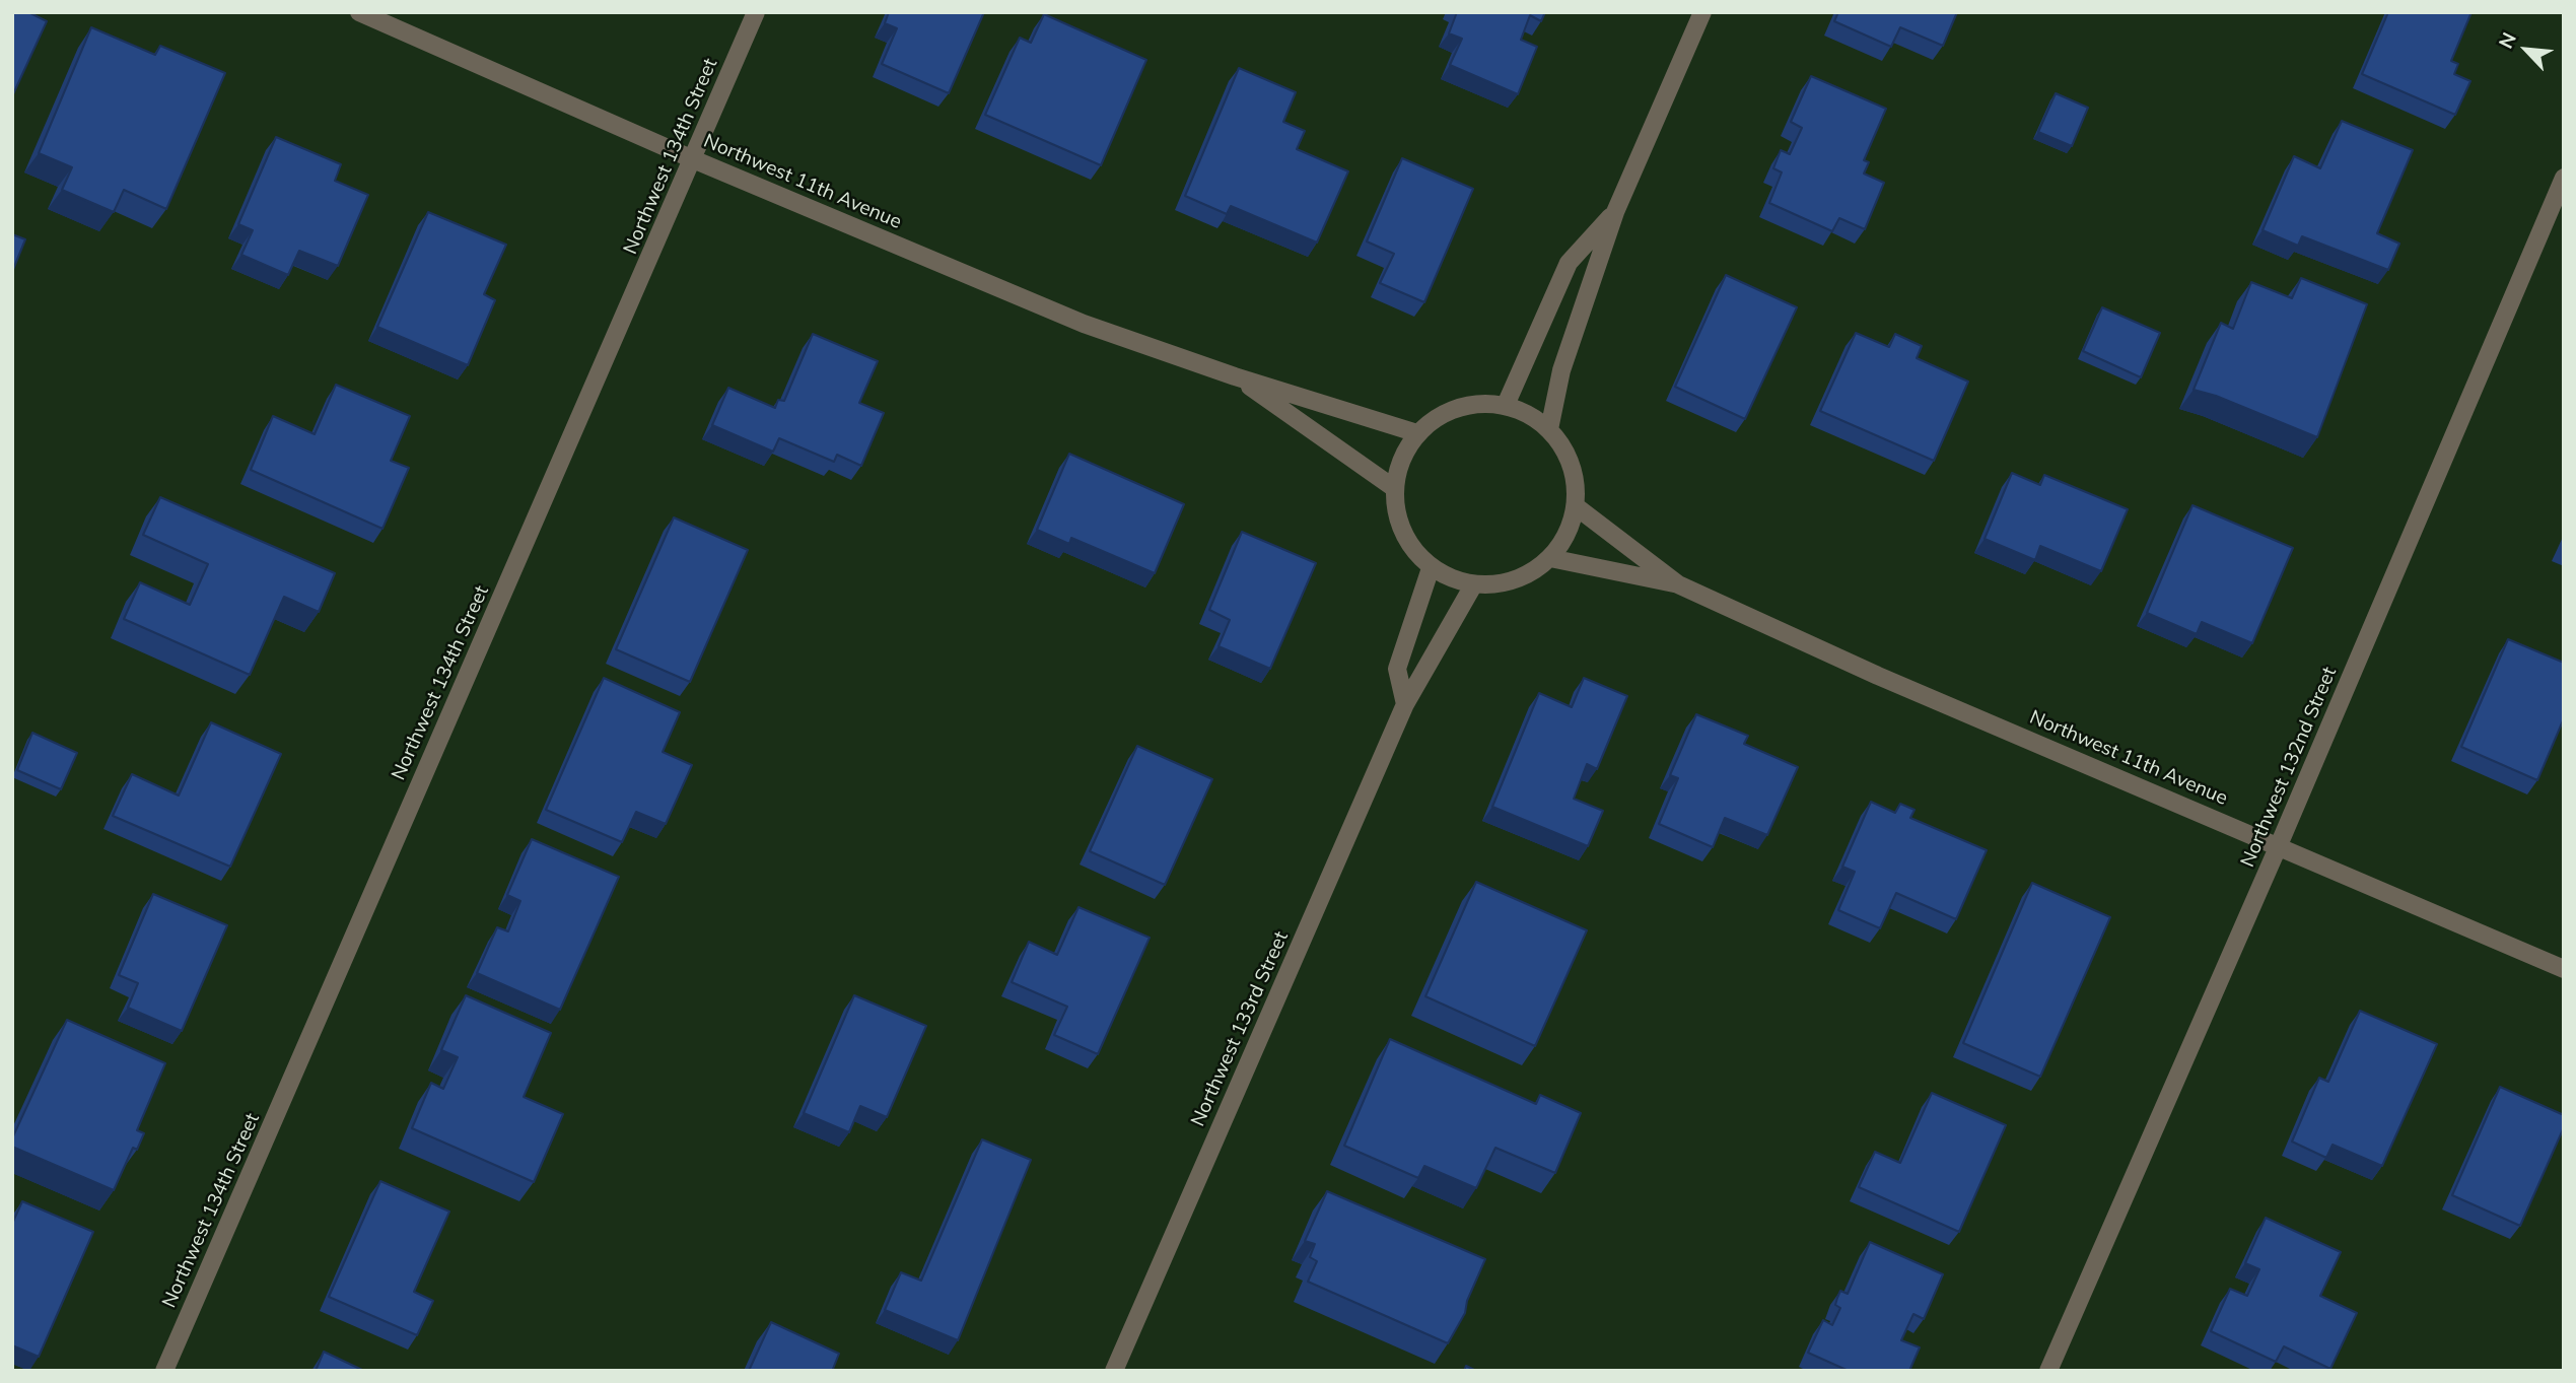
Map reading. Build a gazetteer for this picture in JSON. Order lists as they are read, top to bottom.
{
  "streets": {
    "street": [
      "Northwest 134th Street",
      "Northwest 11th Avenue",
      "Northwest 132nd Street",
      "Northwest 133rd Street"
    ]
  },
  "crossings": [
    ["Northwest 134th Street", "Northwest 11th Avenue"],
    ["Northwest 11th Avenue", "Northwest 132nd Street"],
    ["Northwest 11th Avenue", "Northwest 133rd Street"]
  ],
  "north": "top left"
}
